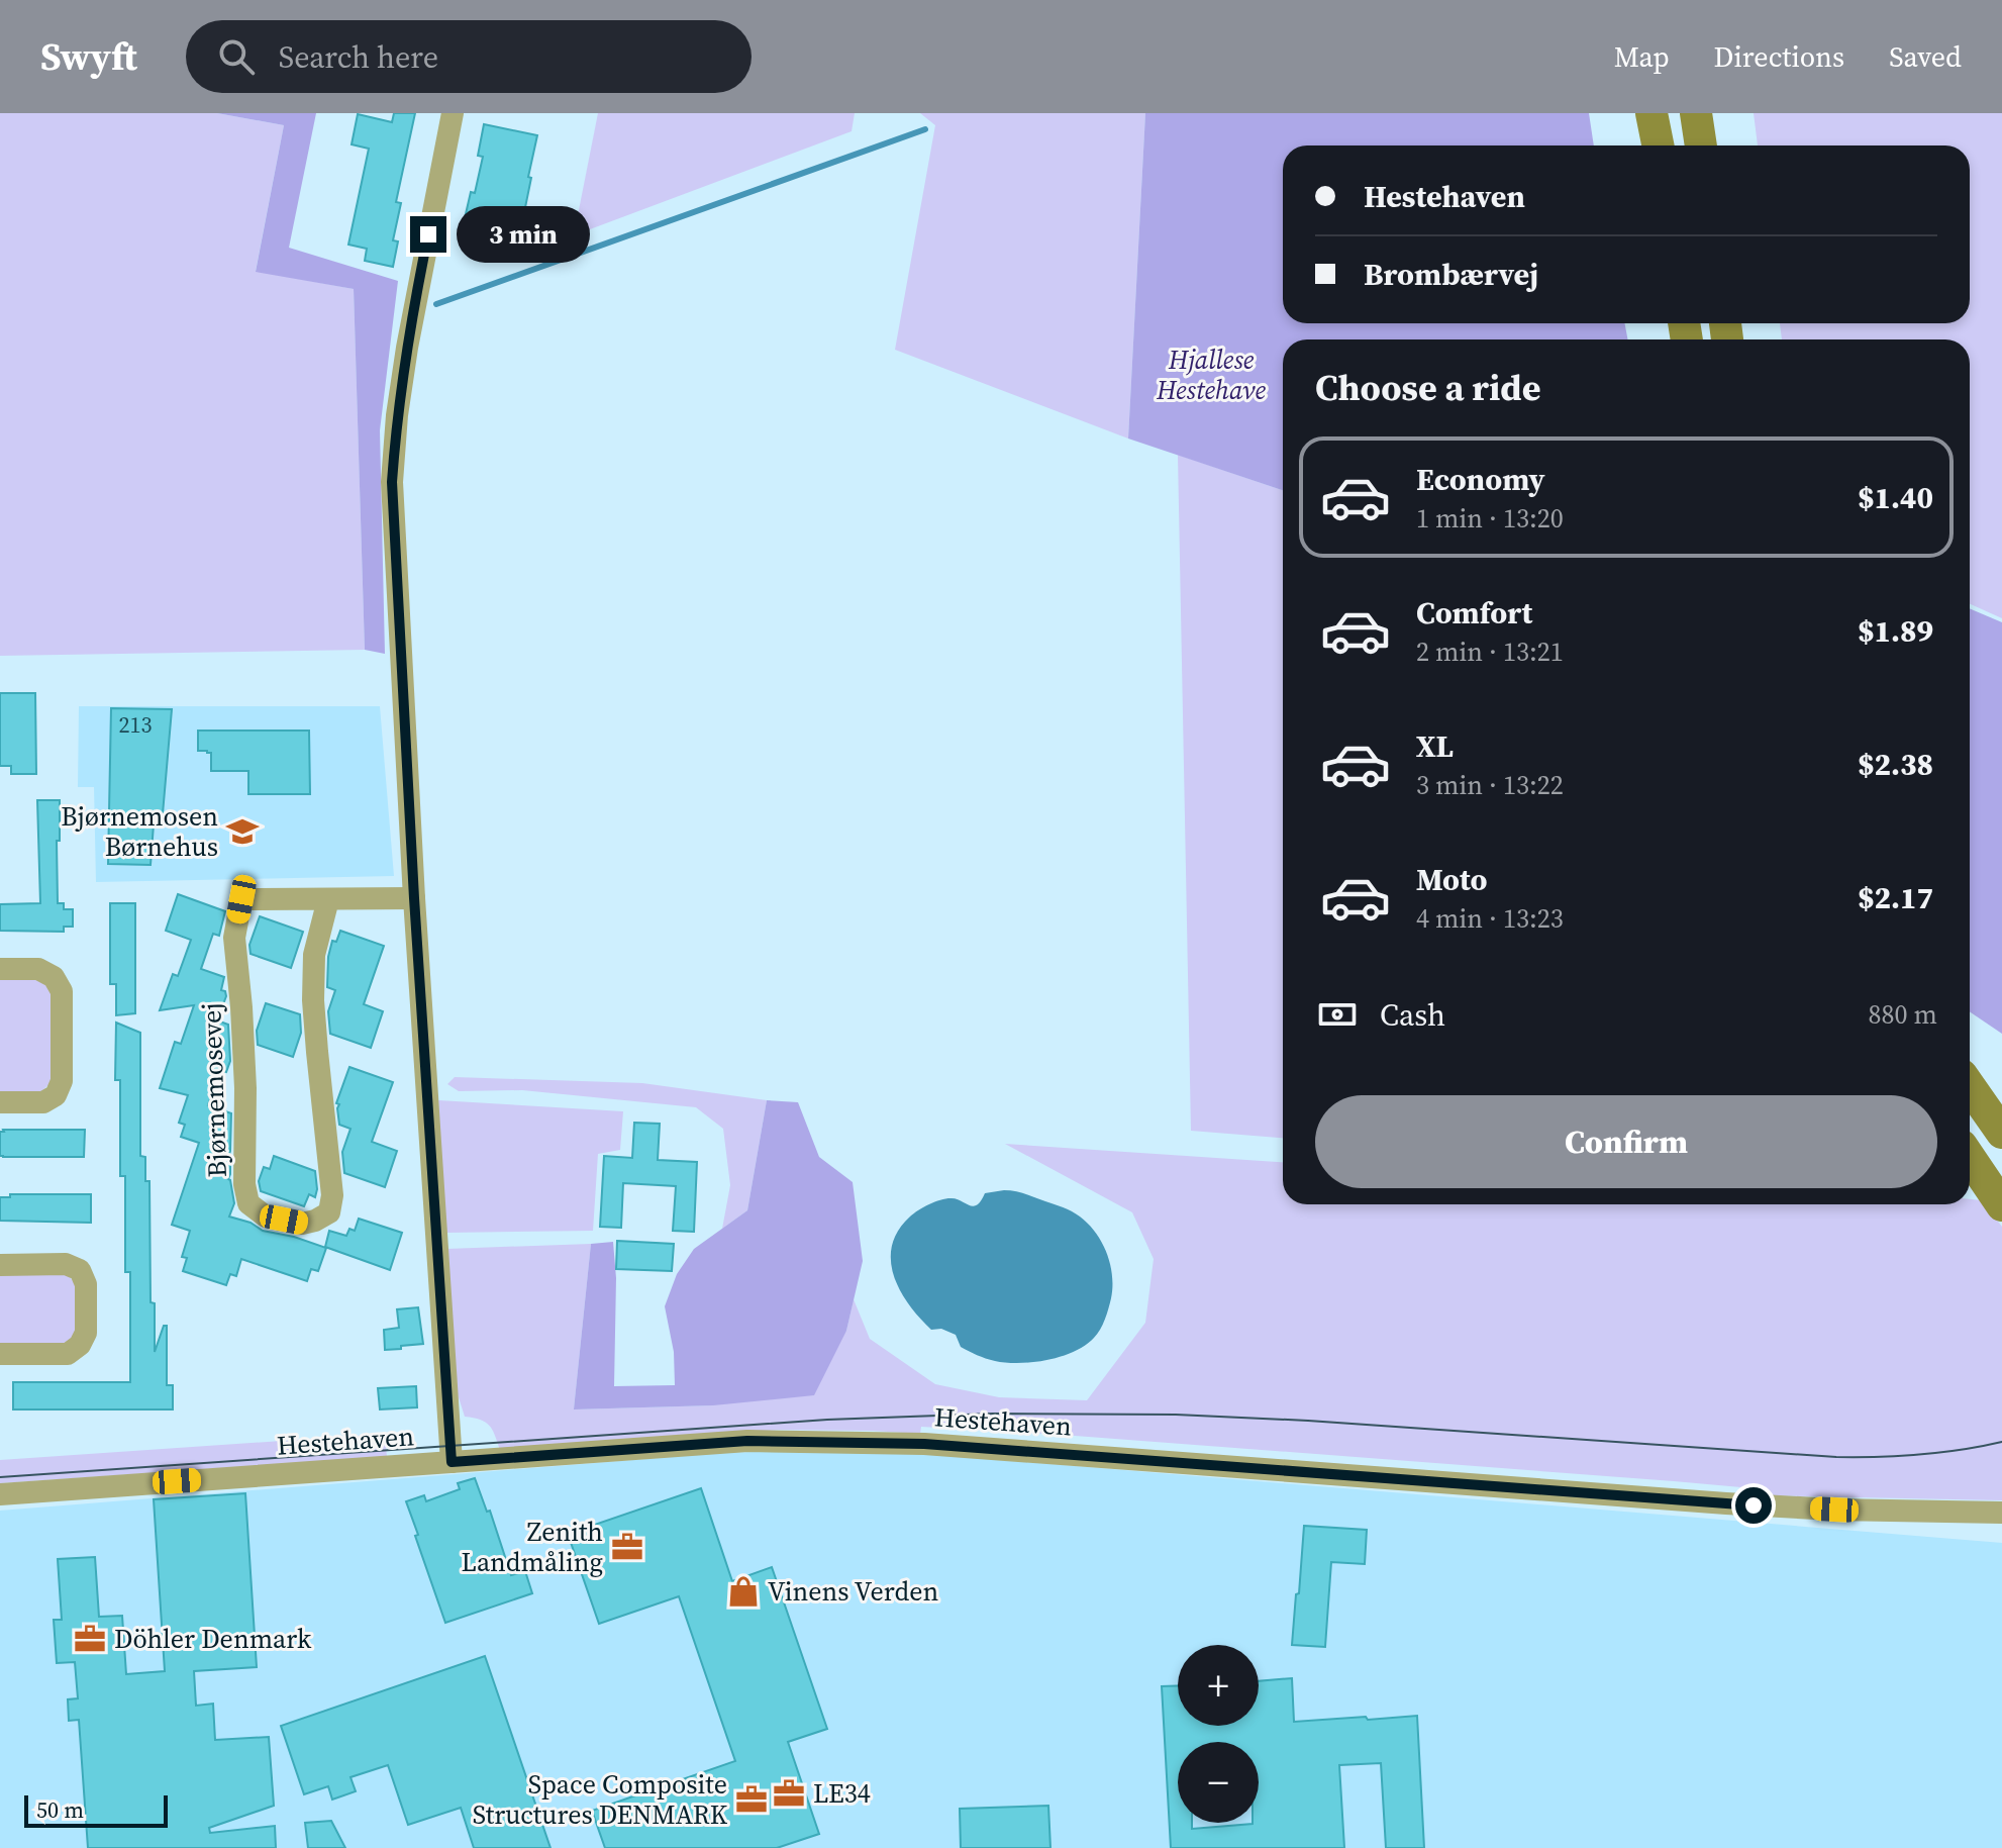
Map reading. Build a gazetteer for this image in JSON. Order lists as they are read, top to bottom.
{
  "streets": {
    "street": ["Bjørnemosevej", "Hestehaven"]
  },
  "parks": ["Hjallese Hestehave"],
  "places": {
    "school or university": ["Bjørnemosen Børnehus"],
    "office": [
      "Zenith Landmåling",
      "Döhler Denmark",
      "LE34",
      "Space Composite Structures DENMARK"
    ],
    "shop": ["Vinens Verden"]
  },
  "house_numbers": ["213"],
  "scale_bar": "50 m",
  "page": {
    "header": "Swyft",
    "search": "Search here",
    "nav": ["Map", "Directions", "Saved"],
    "banner": ["Hestehaven", "Brombærvej"],
    "bubble": "3 min",
    "heading": "Choose a ride",
    "list": [
      {
        "name": "Economy",
        "note": "1 min · 13:20",
        "value": "$1.40"
      },
      {
        "name": "Comfort",
        "note": "2 min · 13:21",
        "value": "$1.89"
      },
      {
        "name": "XL",
        "note": "3 min · 13:22",
        "value": "$2.38"
      },
      {
        "name": "Moto",
        "note": "4 min · 13:23",
        "value": "$2.17"
      }
    ],
    "pay": ["Cash", "880 m"],
    "buttons": "Confirm",
    "map_buttons": ["+", "−"],
    "scale": "50 m"
  }
}
